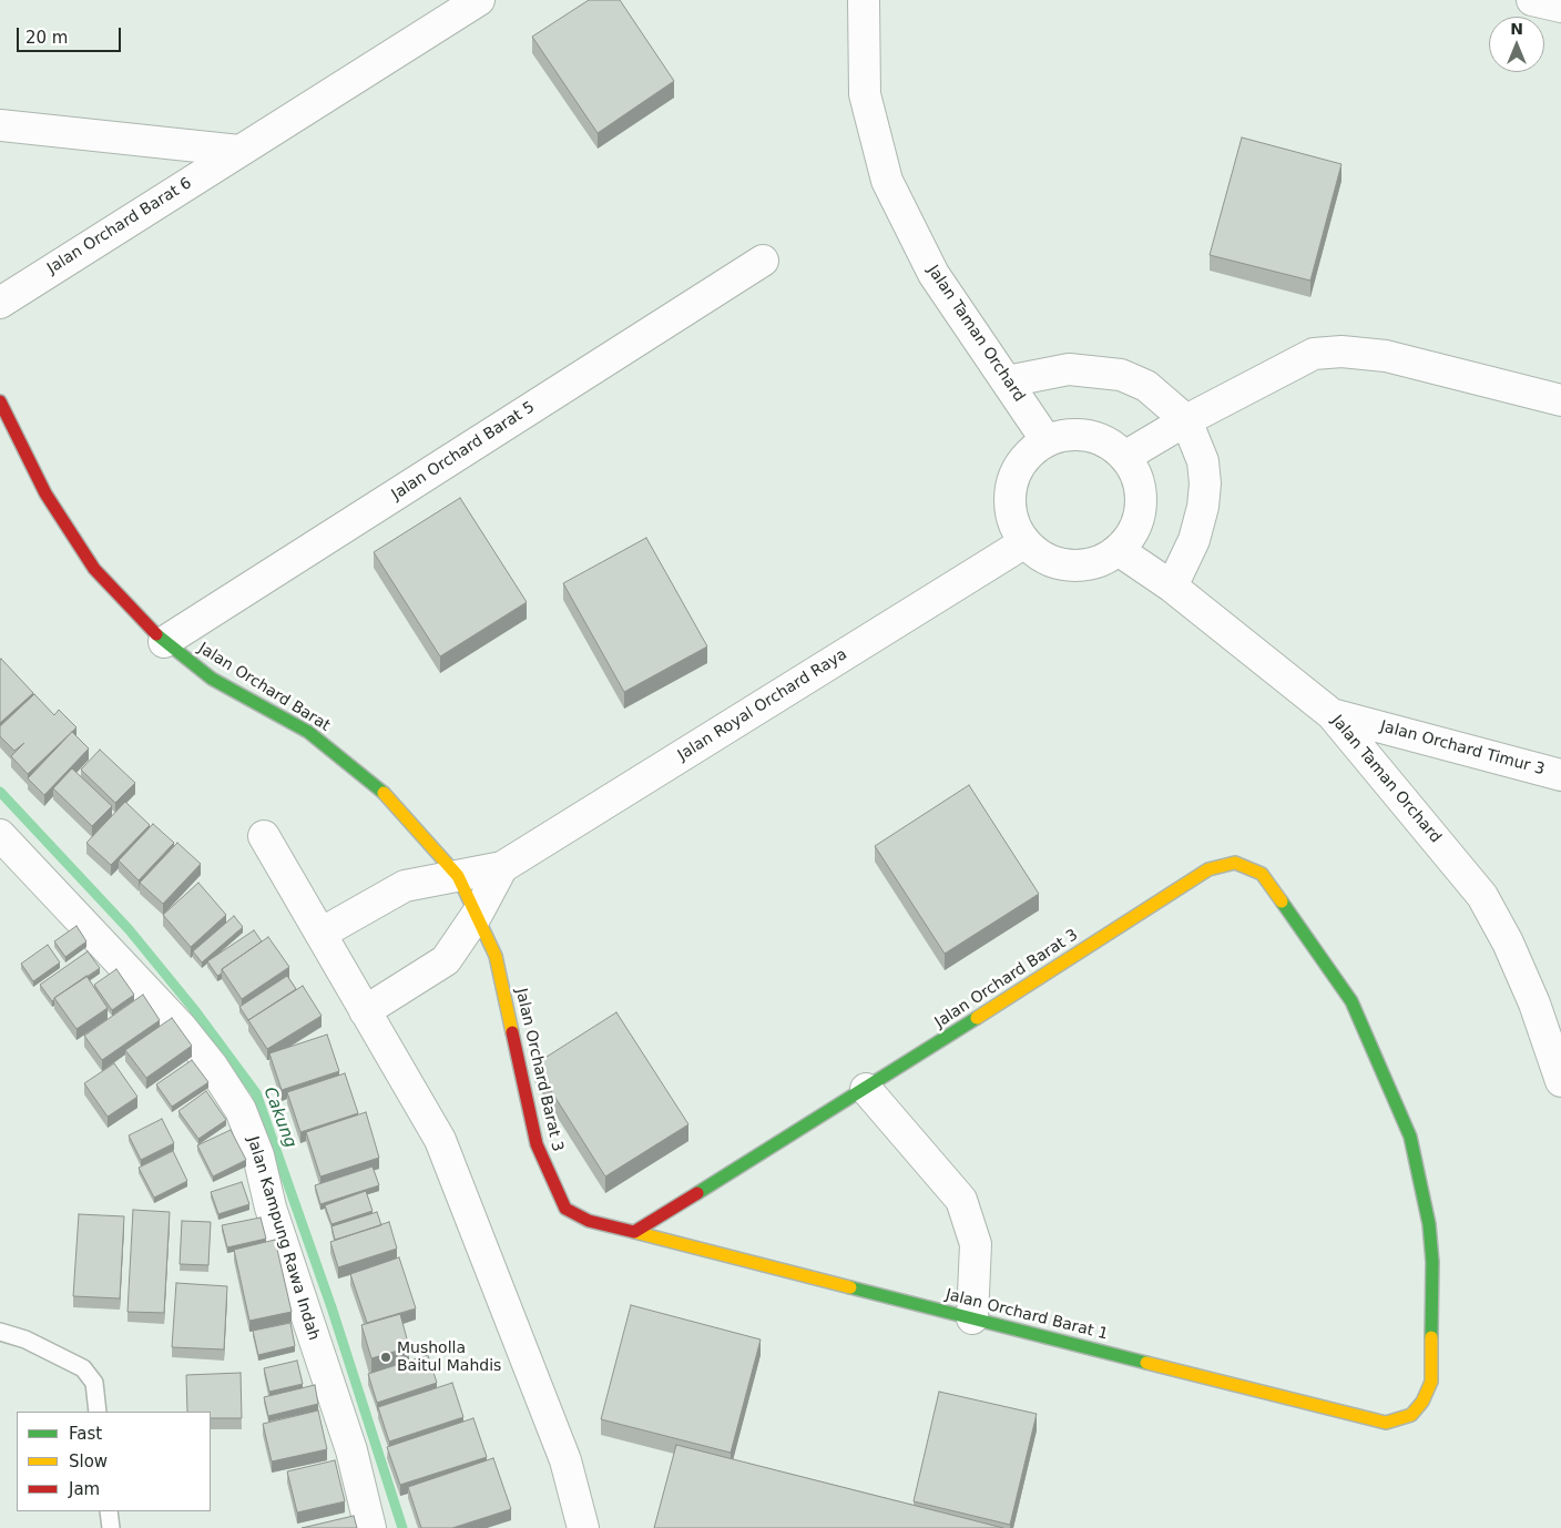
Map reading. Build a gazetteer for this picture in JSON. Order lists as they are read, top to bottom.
{
  "streets": {
    "street": [
      "Jalan Orchard Barat 6",
      "Jalan Taman Orchard",
      "Jalan Orchard Barat 5",
      "Jalan Orchard Barat",
      "Jalan Royal Orchard Raya",
      "Jalan Orchard Timur 3",
      "Jalan Orchard Barat 3",
      "Jalan Kampung Rawa Indah",
      "Jalan Orchard Barat 1"
    ]
  },
  "crossings": [
    ["Jalan Taman Orchard", "Jalan Royal Orchard Raya"],
    ["Jalan Taman Orchard", "Jalan Orchard Timur 3"],
    ["Jalan Orchard Barat 5", "Jalan Orchard Barat"],
    ["Jalan Orchard Barat", "Jalan Royal Orchard Raya"],
    ["Jalan Orchard Barat", "Jalan Orchard Barat 3"],
    ["Jalan Royal Orchard Raya", "Jalan Orchard Barat 3"],
    ["Jalan Orchard Barat 3", "Jalan Orchard Barat 1"]
  ],
  "water": ["Cakung"],
  "places": ["Musholla Baitul Mahdis"],
  "legend": ["Fast", "Slow", "Jam"],
  "scale_bar": "20 m",
  "north": "top"
}
